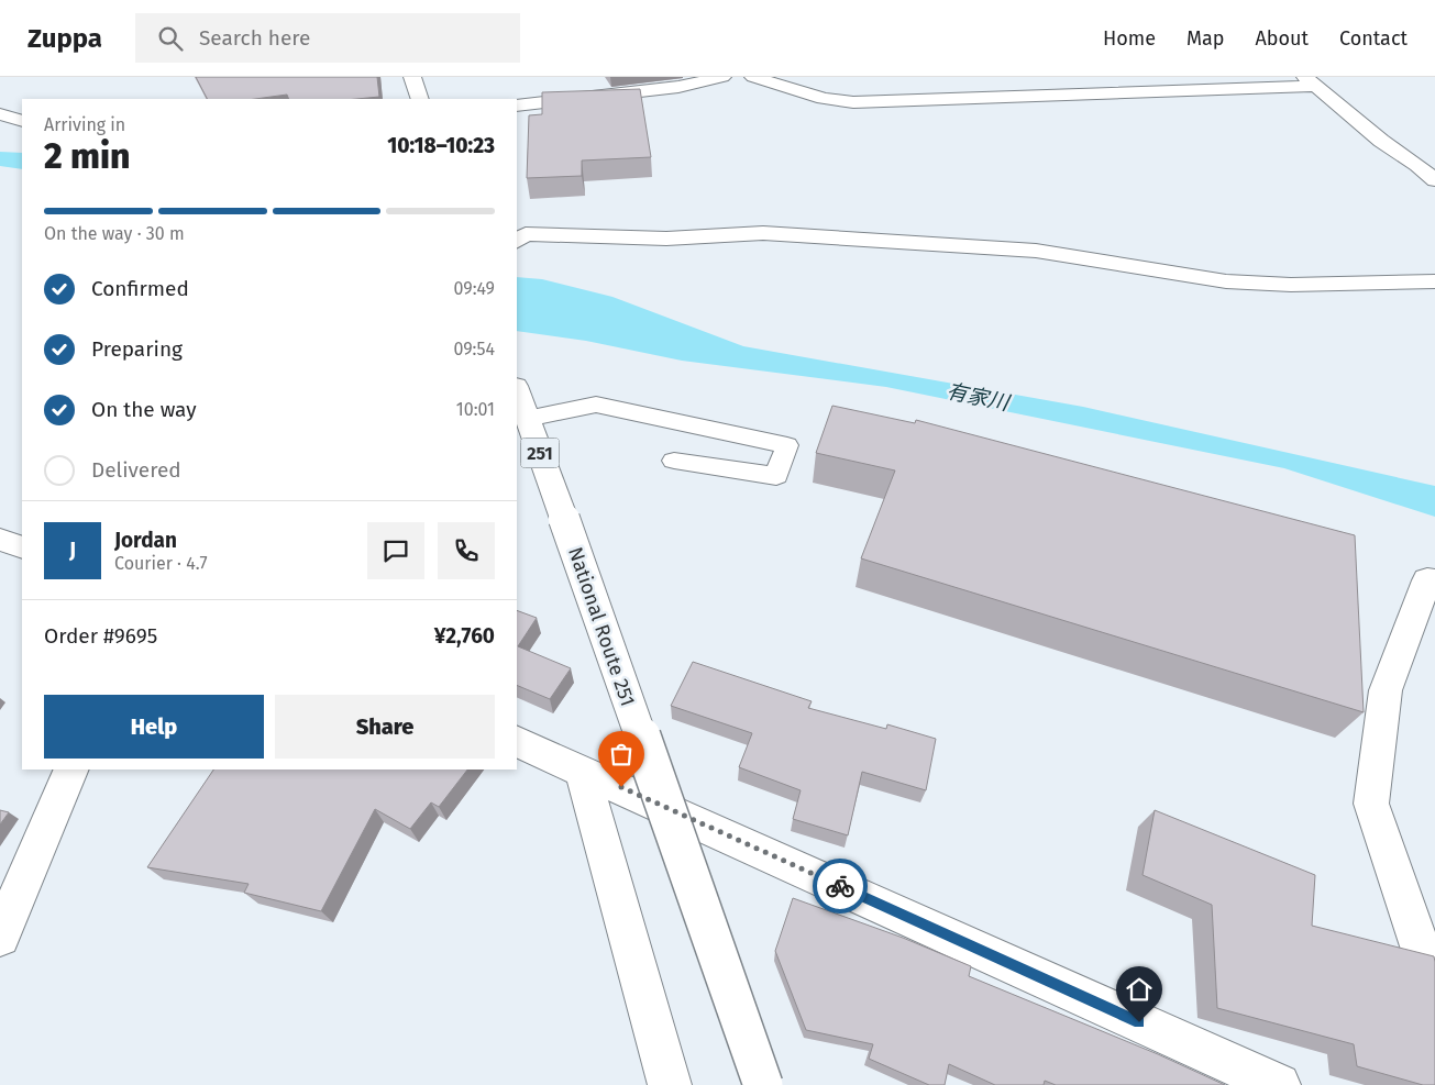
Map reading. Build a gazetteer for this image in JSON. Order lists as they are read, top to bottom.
{
  "streets": {
    "main road": ["251", "National Route 251"]
  },
  "water": ["有家川"],
  "page": {
    "header": "Zuppa",
    "search": "Search here",
    "nav": [
      "Home",
      "Map",
      "About",
      "Contact"
    ],
    "heading": ["2 min", "Arriving in", "10:18–10:23"],
    "panel": [
      "Jordan",
      "Courier · 4.7",
      "Order #9695",
      "¥2,760"
    ],
    "bar": "On the way · 30 m",
    "list": [
      ["Confirmed", "09:49"],
      ["Preparing", "09:54"],
      ["On the way", "10:01"],
      "Delivered"
    ],
    "round": "J",
    "buttons": ["Help", "Share"]
  }
}
